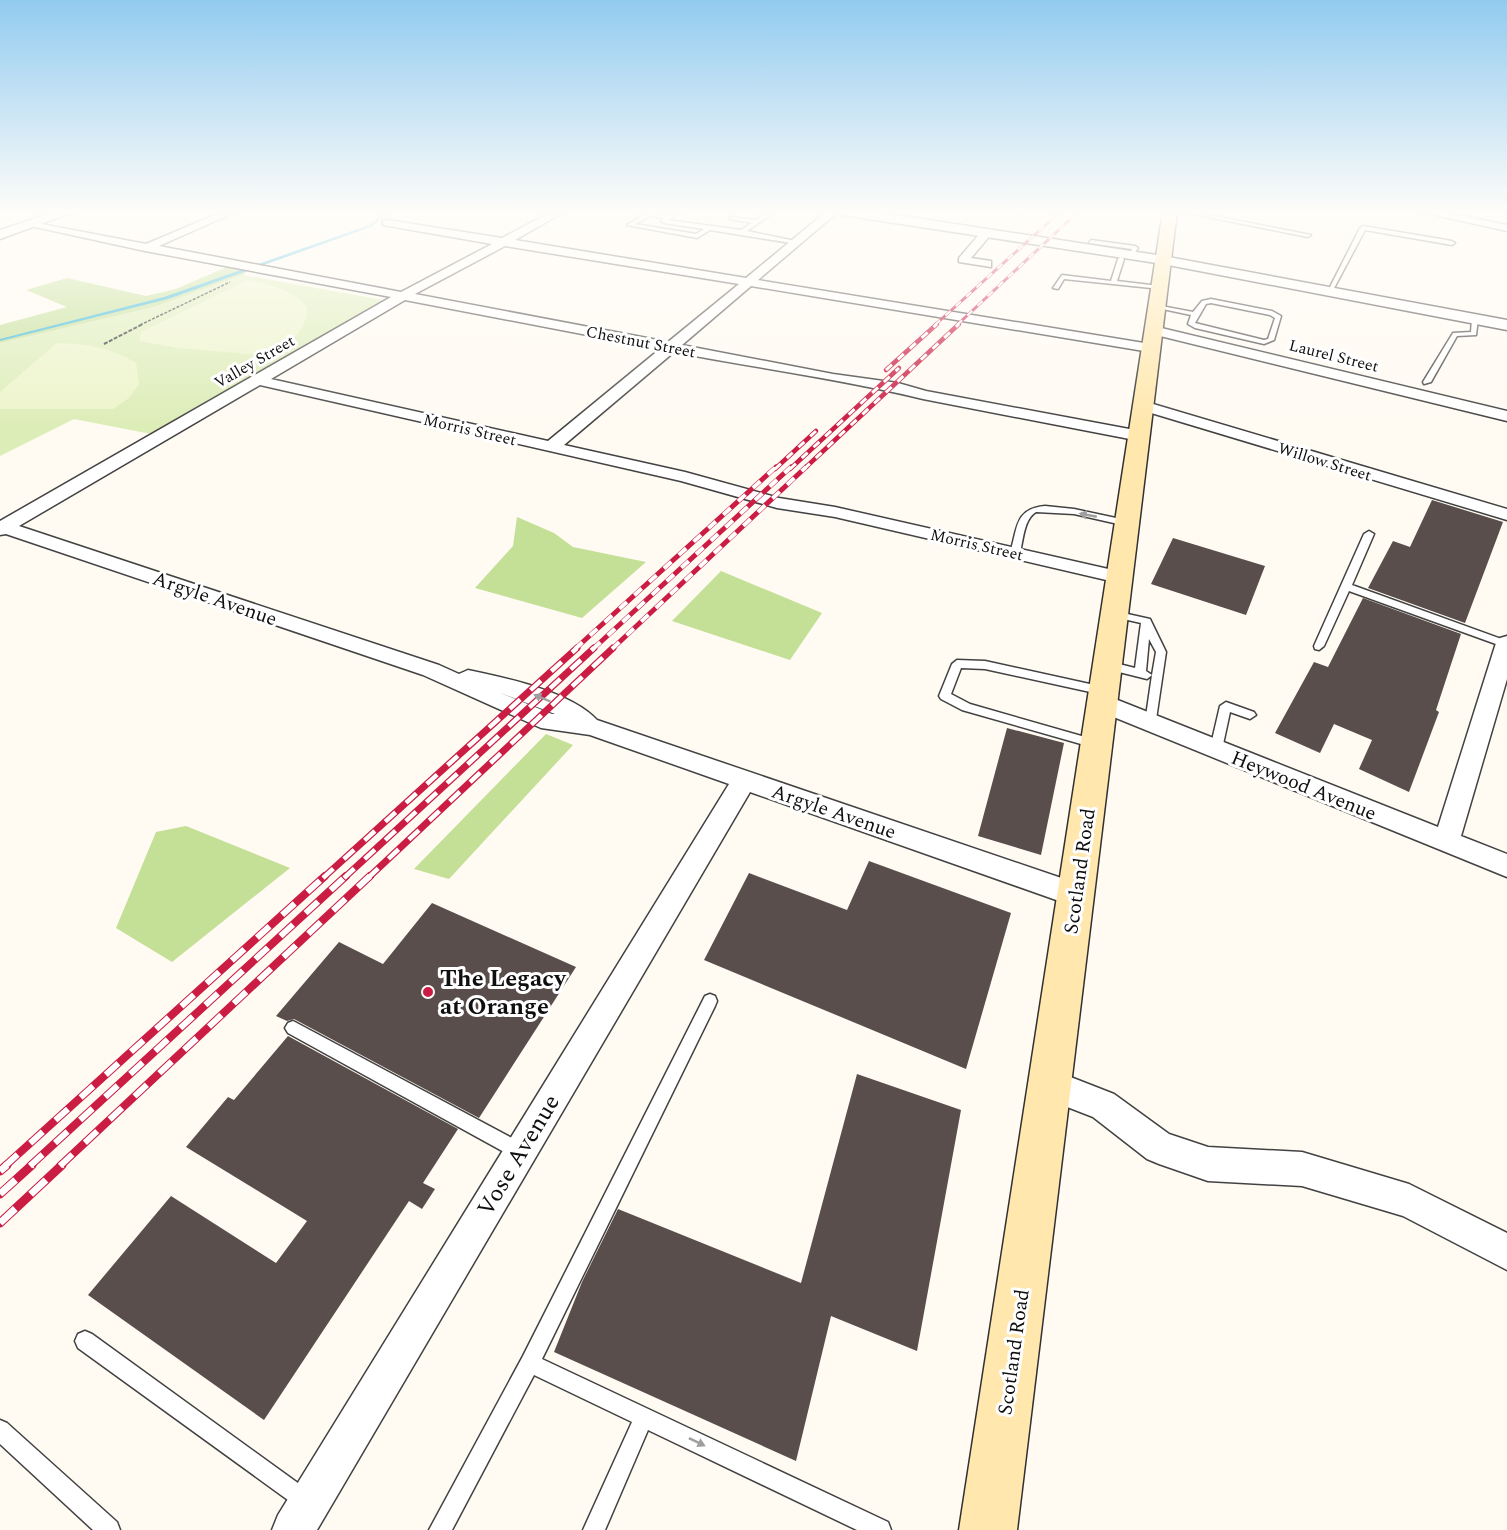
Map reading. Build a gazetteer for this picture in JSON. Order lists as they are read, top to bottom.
{
  "streets": {
    "main road": ["Scotland Road"],
    "street": [
      "Chestnut Street",
      "Laurel Street",
      "Valley Street",
      "Morris Street",
      "Willow Street",
      "Argyle Avenue",
      "Heywood Avenue",
      "Vose Avenue"
    ]
  },
  "crossings": [
    ["Chestnut Street", "Valley Street"],
    ["Chestnut Street", "Willow Street"],
    ["Chestnut Street", "Scotland Road"],
    ["Laurel Street", "Scotland Road"],
    ["Valley Street", "Morris Street"],
    ["Valley Street", "Argyle Avenue"],
    ["Morris Street", "Scotland Road"],
    ["Willow Street", "Scotland Road"],
    ["Argyle Avenue", "Scotland Road"],
    ["Argyle Avenue", "Vose Avenue"],
    ["Heywood Avenue", "Scotland Road"]
  ],
  "places": ["The Legacy at Orange"]
}
